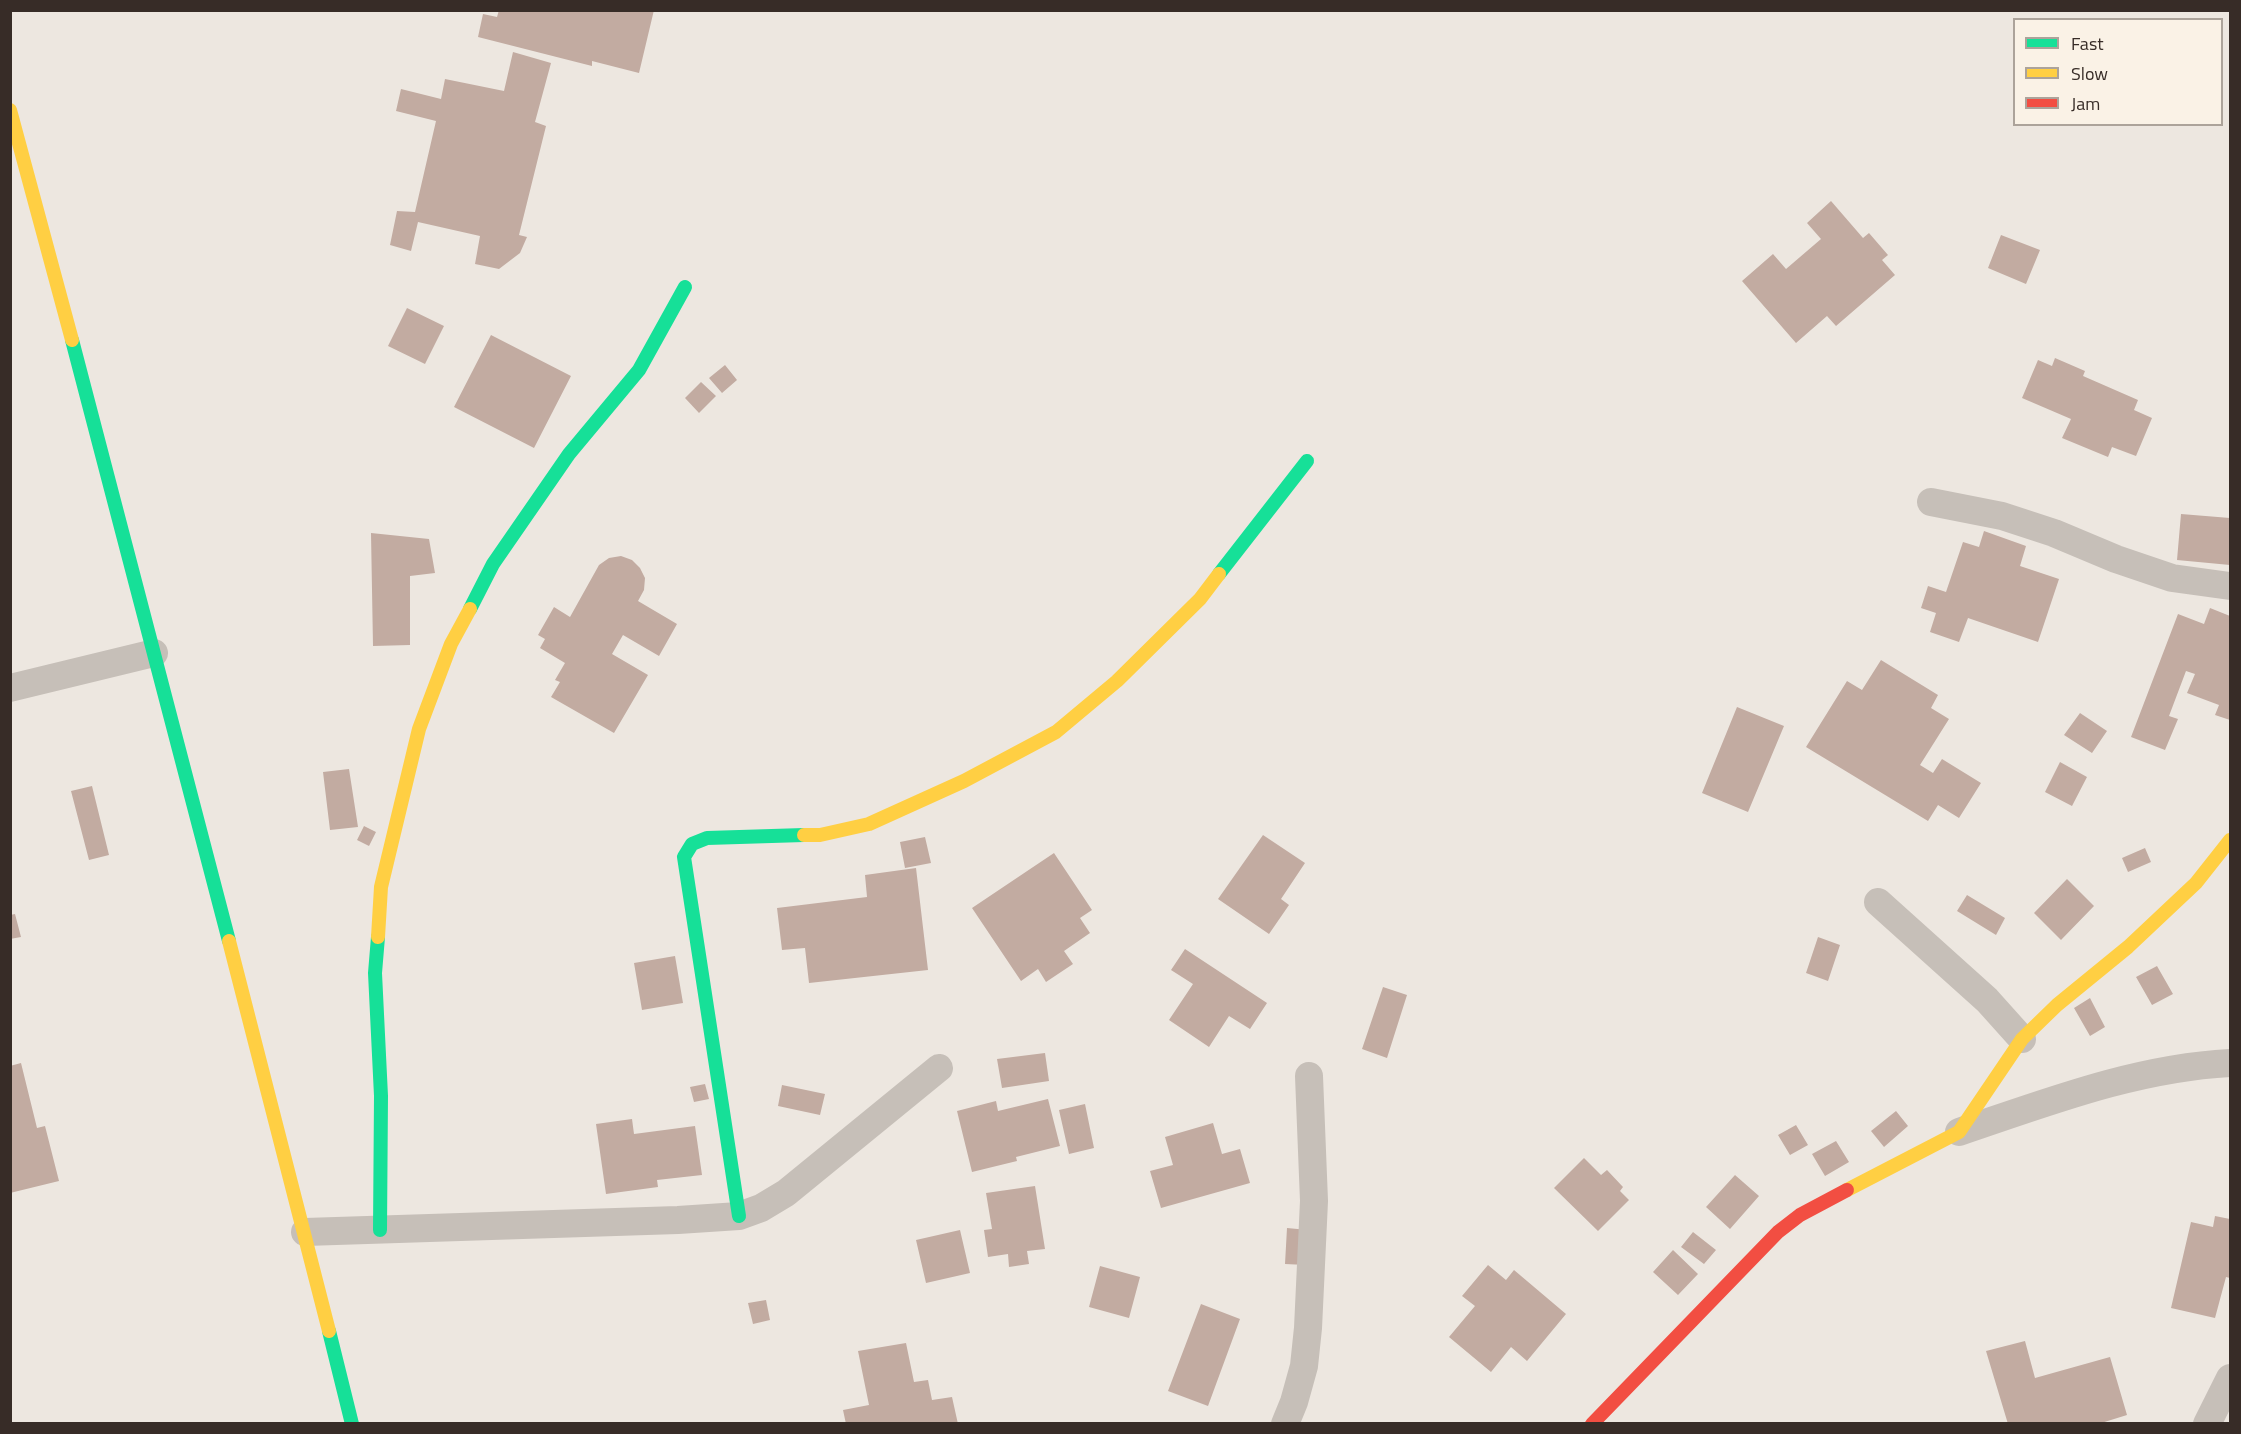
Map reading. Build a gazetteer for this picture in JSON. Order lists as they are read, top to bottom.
{
  "legend": ["Fast", "Slow", "Jam"]
}
